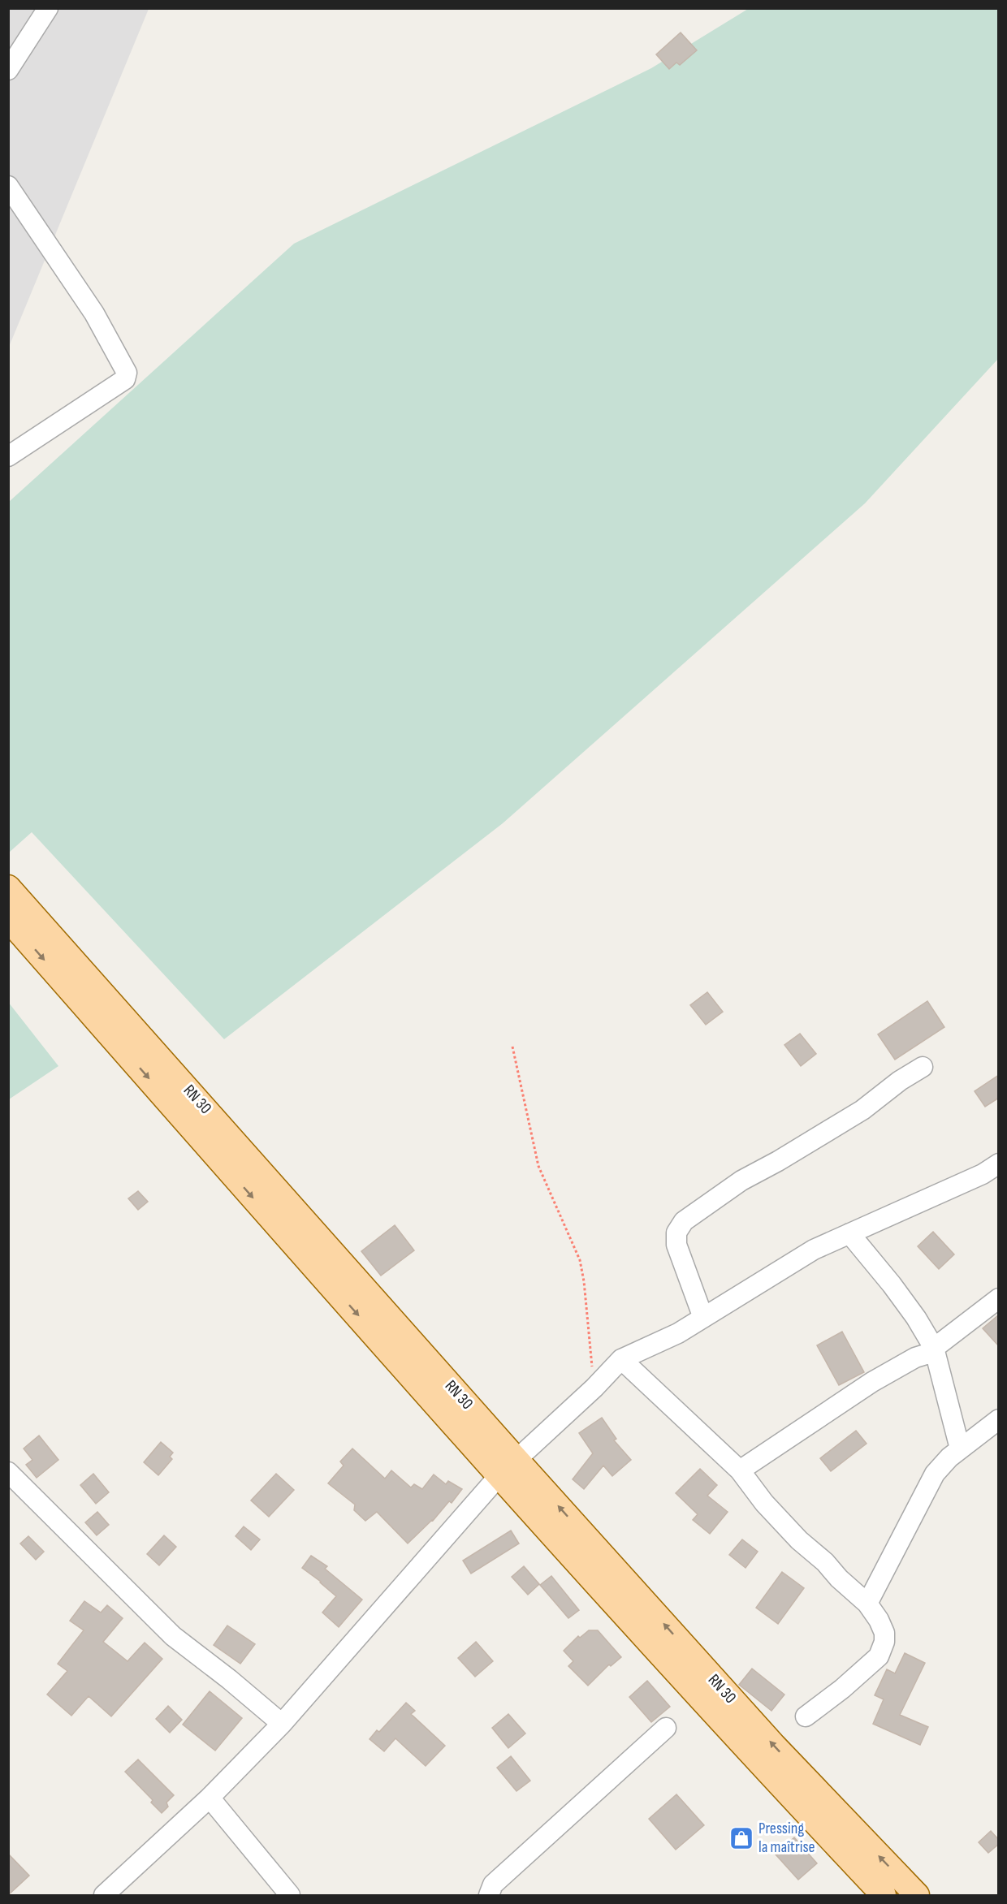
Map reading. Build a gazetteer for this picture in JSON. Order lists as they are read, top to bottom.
{
  "streets": {
    "main road": ["RN 30"]
  },
  "places": {
    "shop": ["Pressing la maîtrise"]
  }
}
